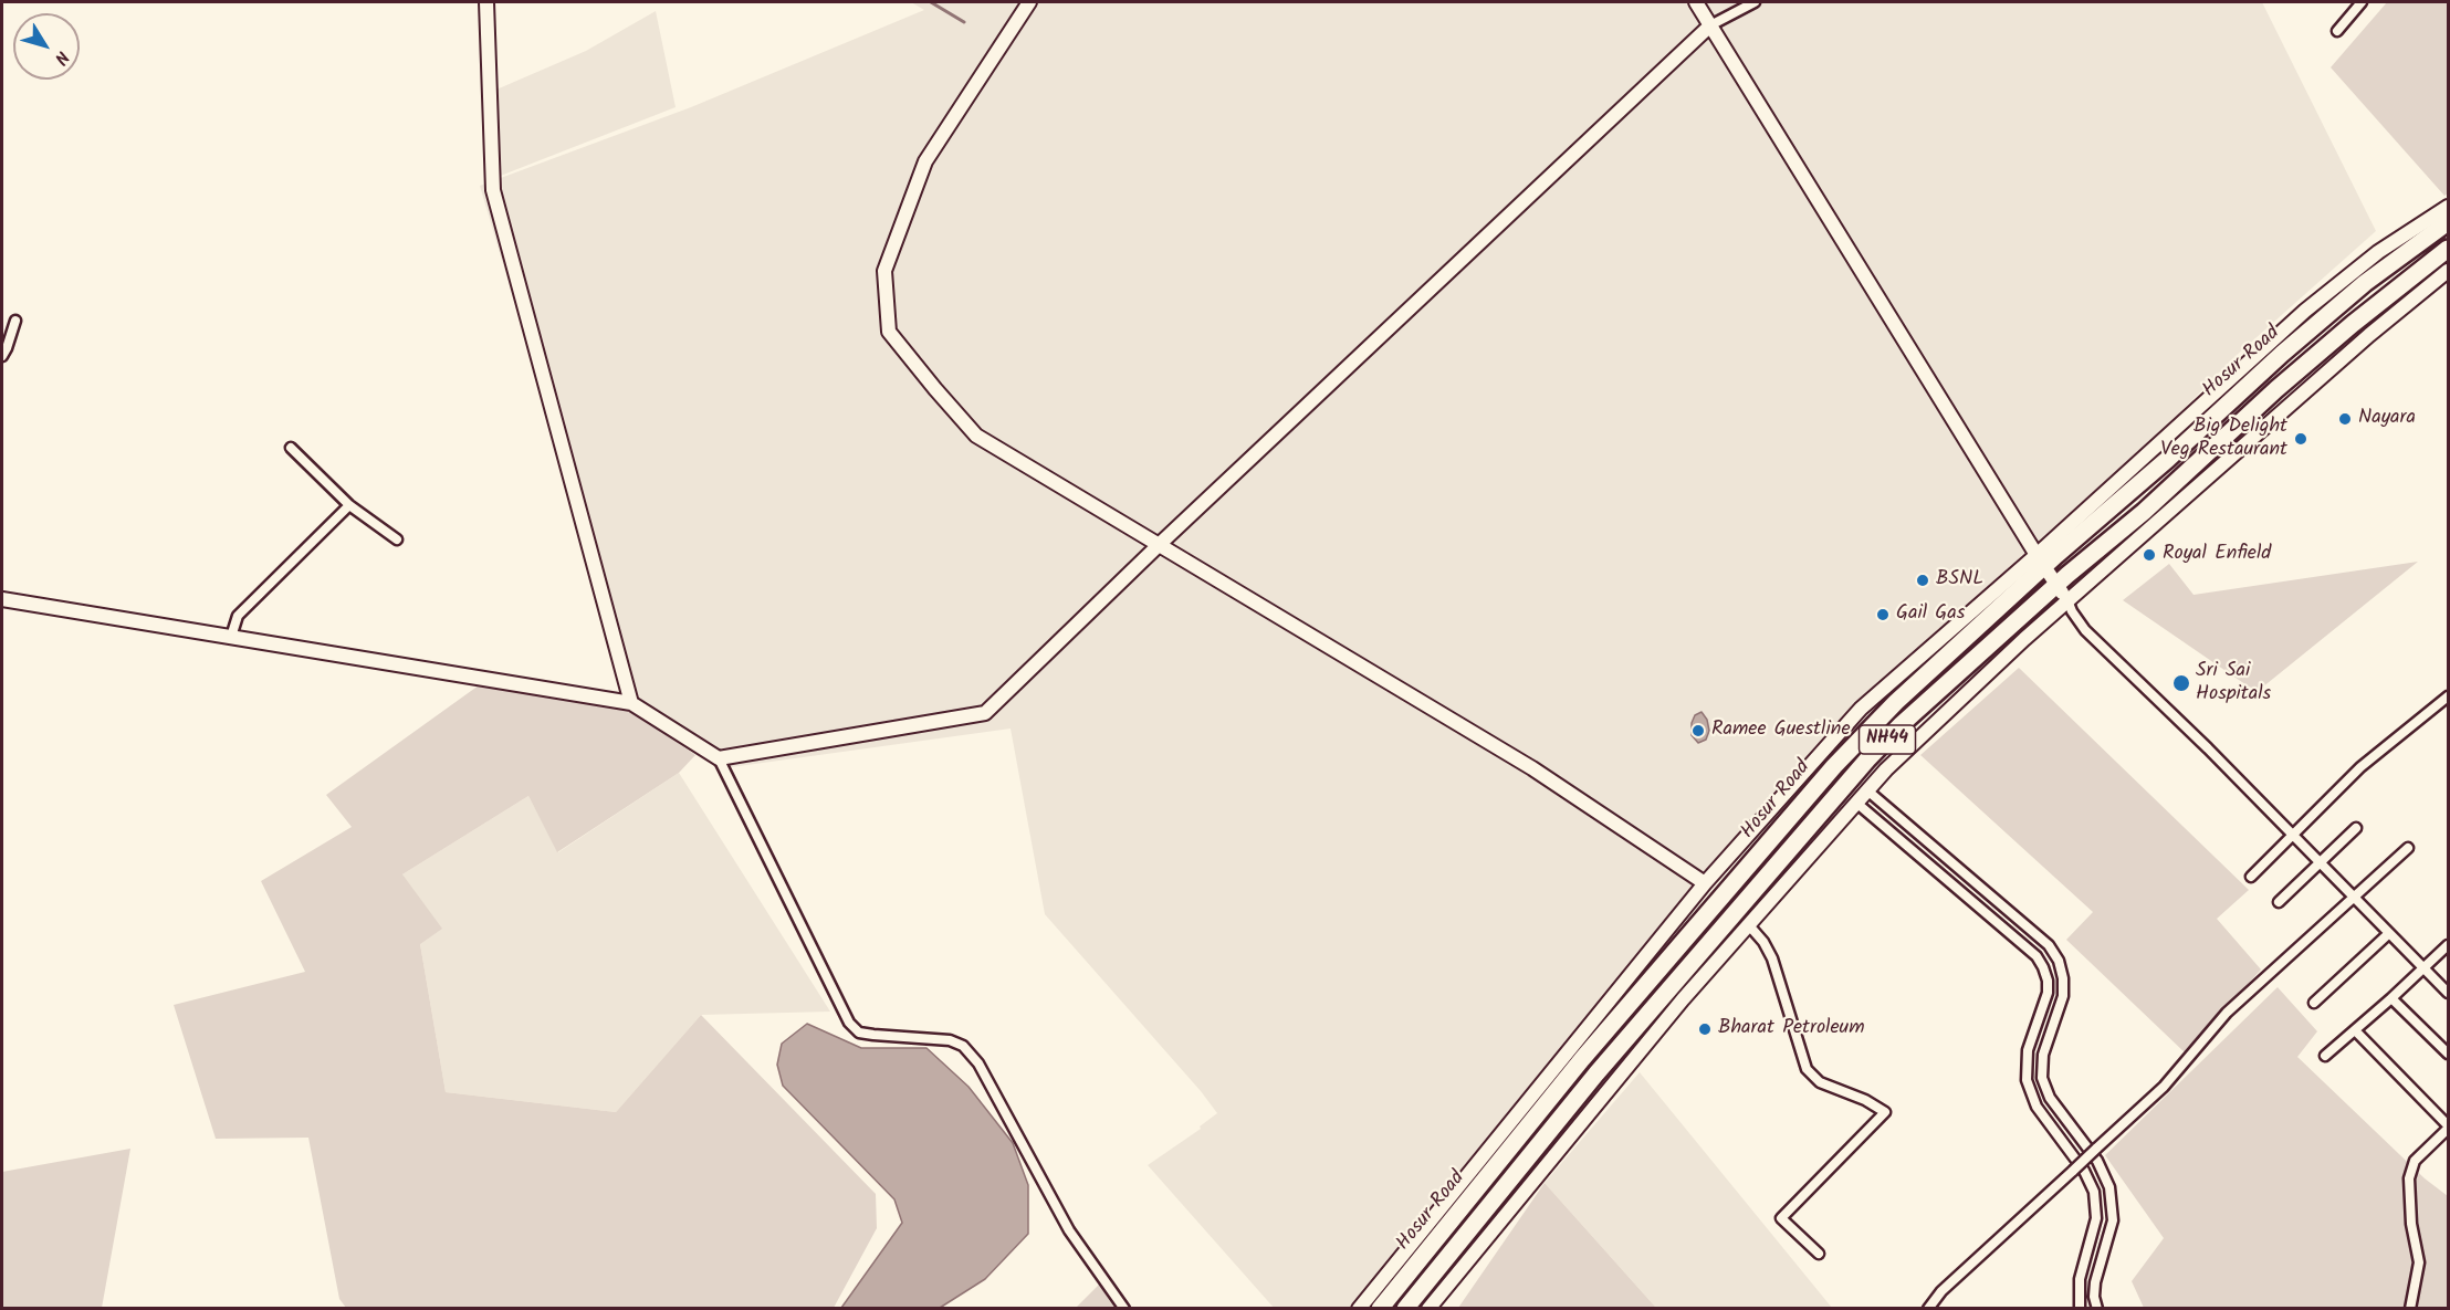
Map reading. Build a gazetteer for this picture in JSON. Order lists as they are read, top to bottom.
{
  "streets": {
    "highway": ["Hosur Road", "NH44"]
  },
  "places": [
    "Nayara",
    "Big Delight Veg Restaurant",
    "Royal Enfield",
    "BSNL",
    "Gail Gas",
    "Sri Sai Hospitals",
    "Ramee Guestline",
    "Bharat Petroleum"
  ],
  "north": "bottom right"
}
